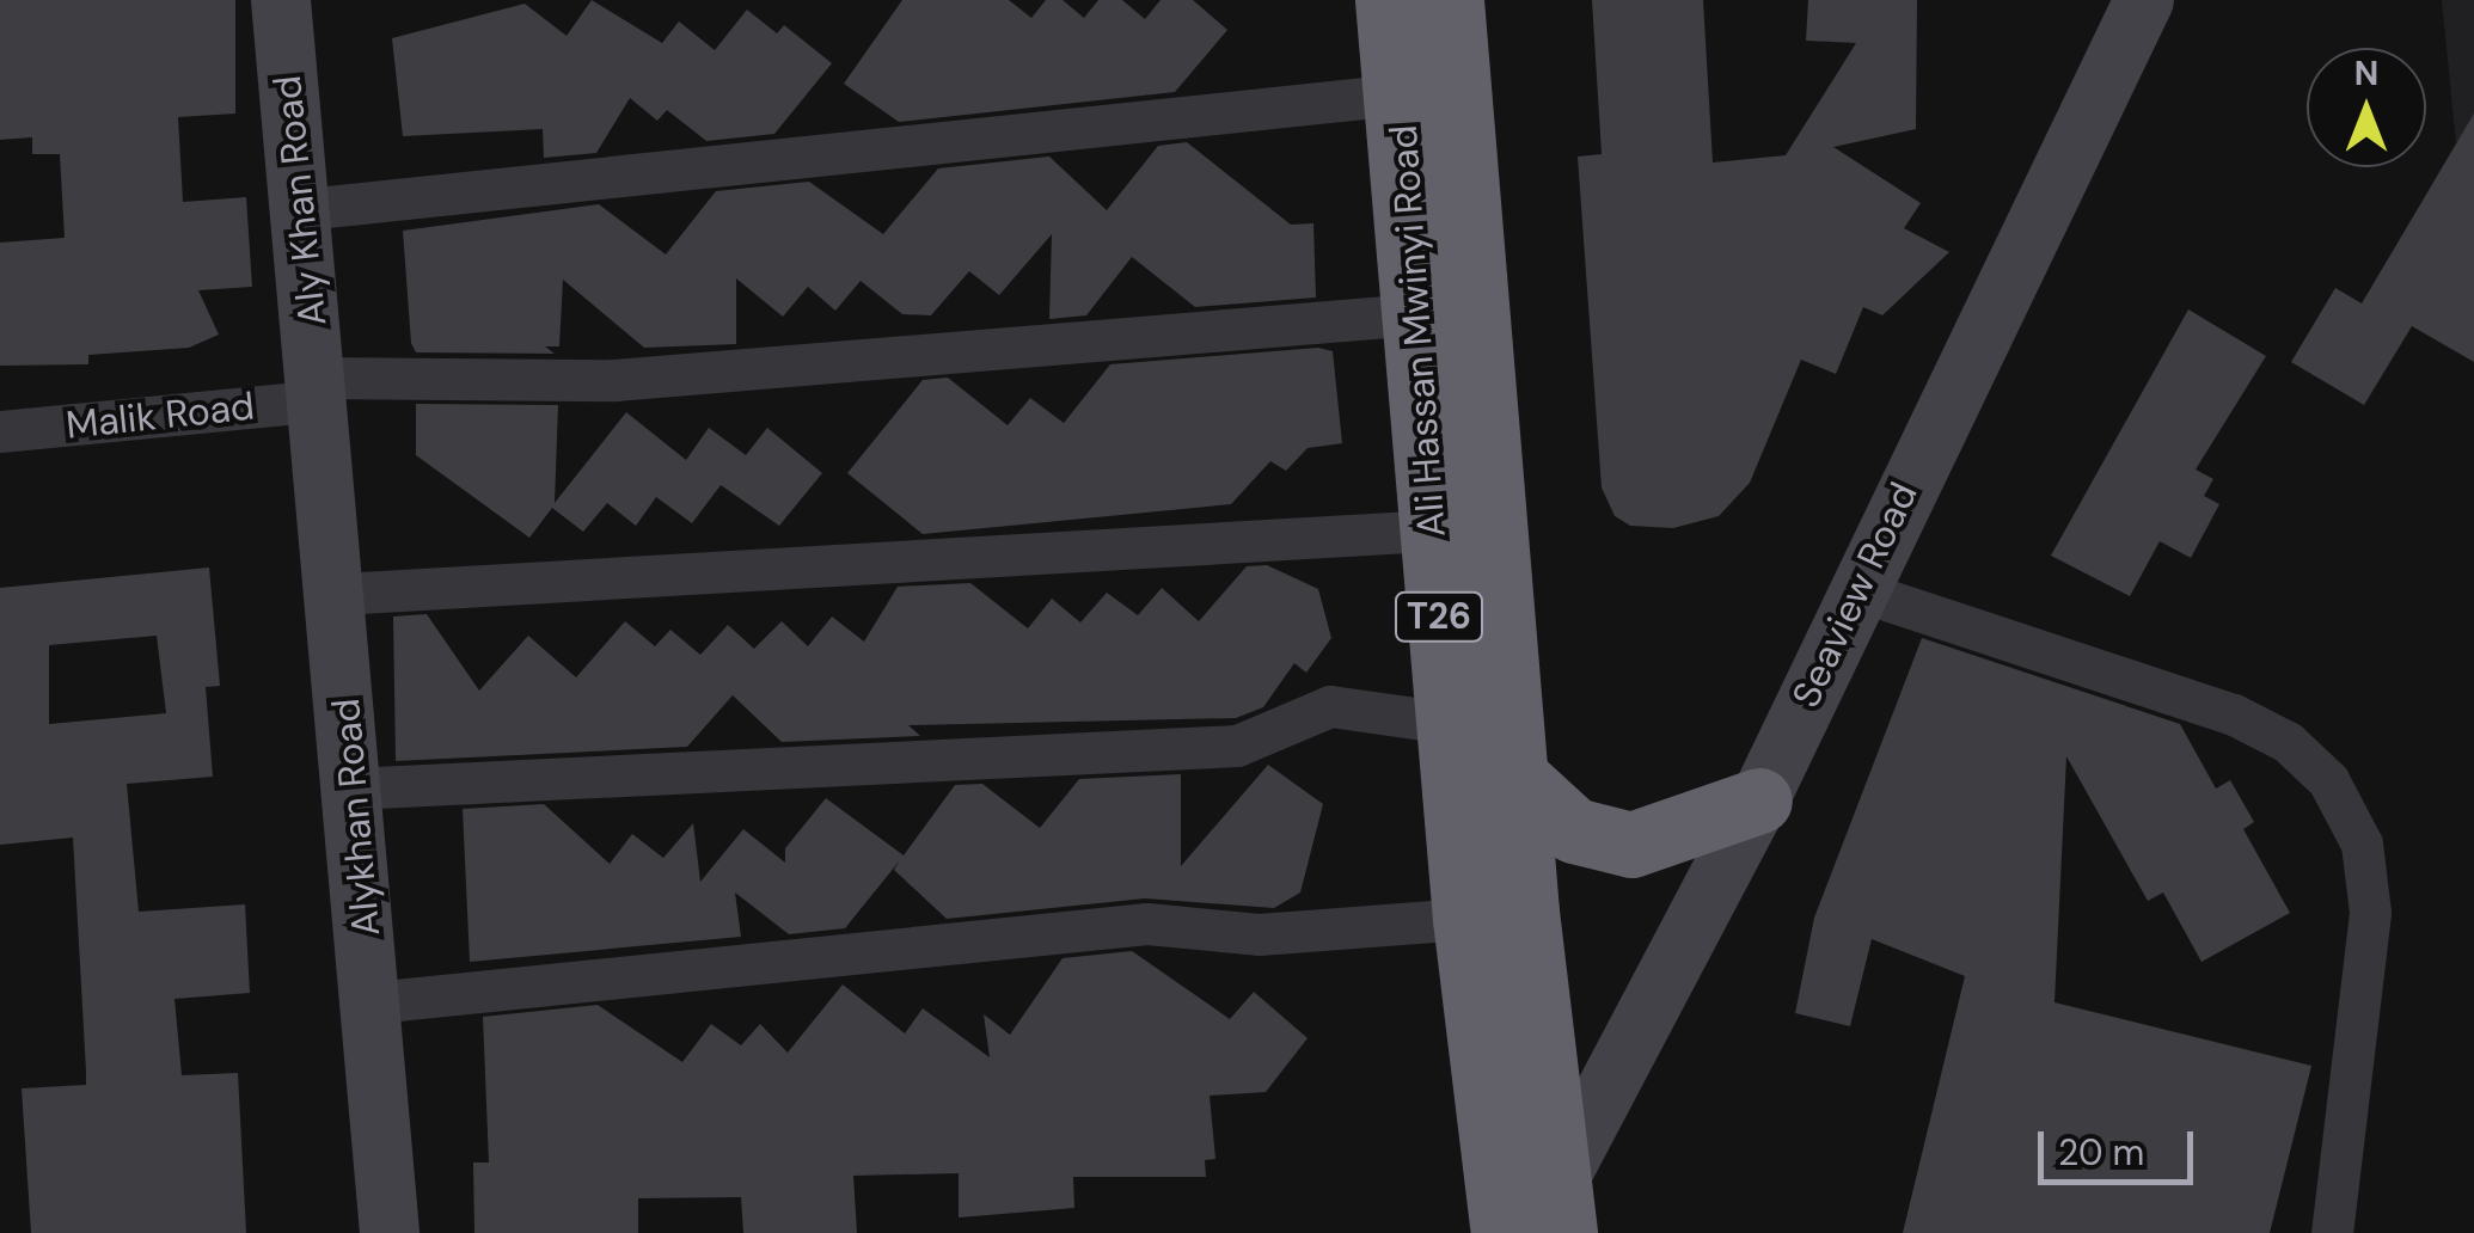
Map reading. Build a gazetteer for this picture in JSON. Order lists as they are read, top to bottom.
{
  "streets": {
    "highway": ["Ali Hassan Mwinyi Road", "T26"],
    "main road": ["Aly Khan Road", "Seaview Road", "Alykhan Road"],
    "street": ["Malik Road"]
  },
  "crossings": [
    ["Aly Khan Road", "Malik Road"],
    ["Aly Khan Road", "Alykhan Road"],
    ["Ali Hassan Mwinyi Road", "Malik Road"],
    ["Ali Hassan Mwinyi Road", "Seaview Road"],
    ["Malik Road", "Alykhan Road"]
  ],
  "scale_bar": "20 m",
  "north": "top"
}
